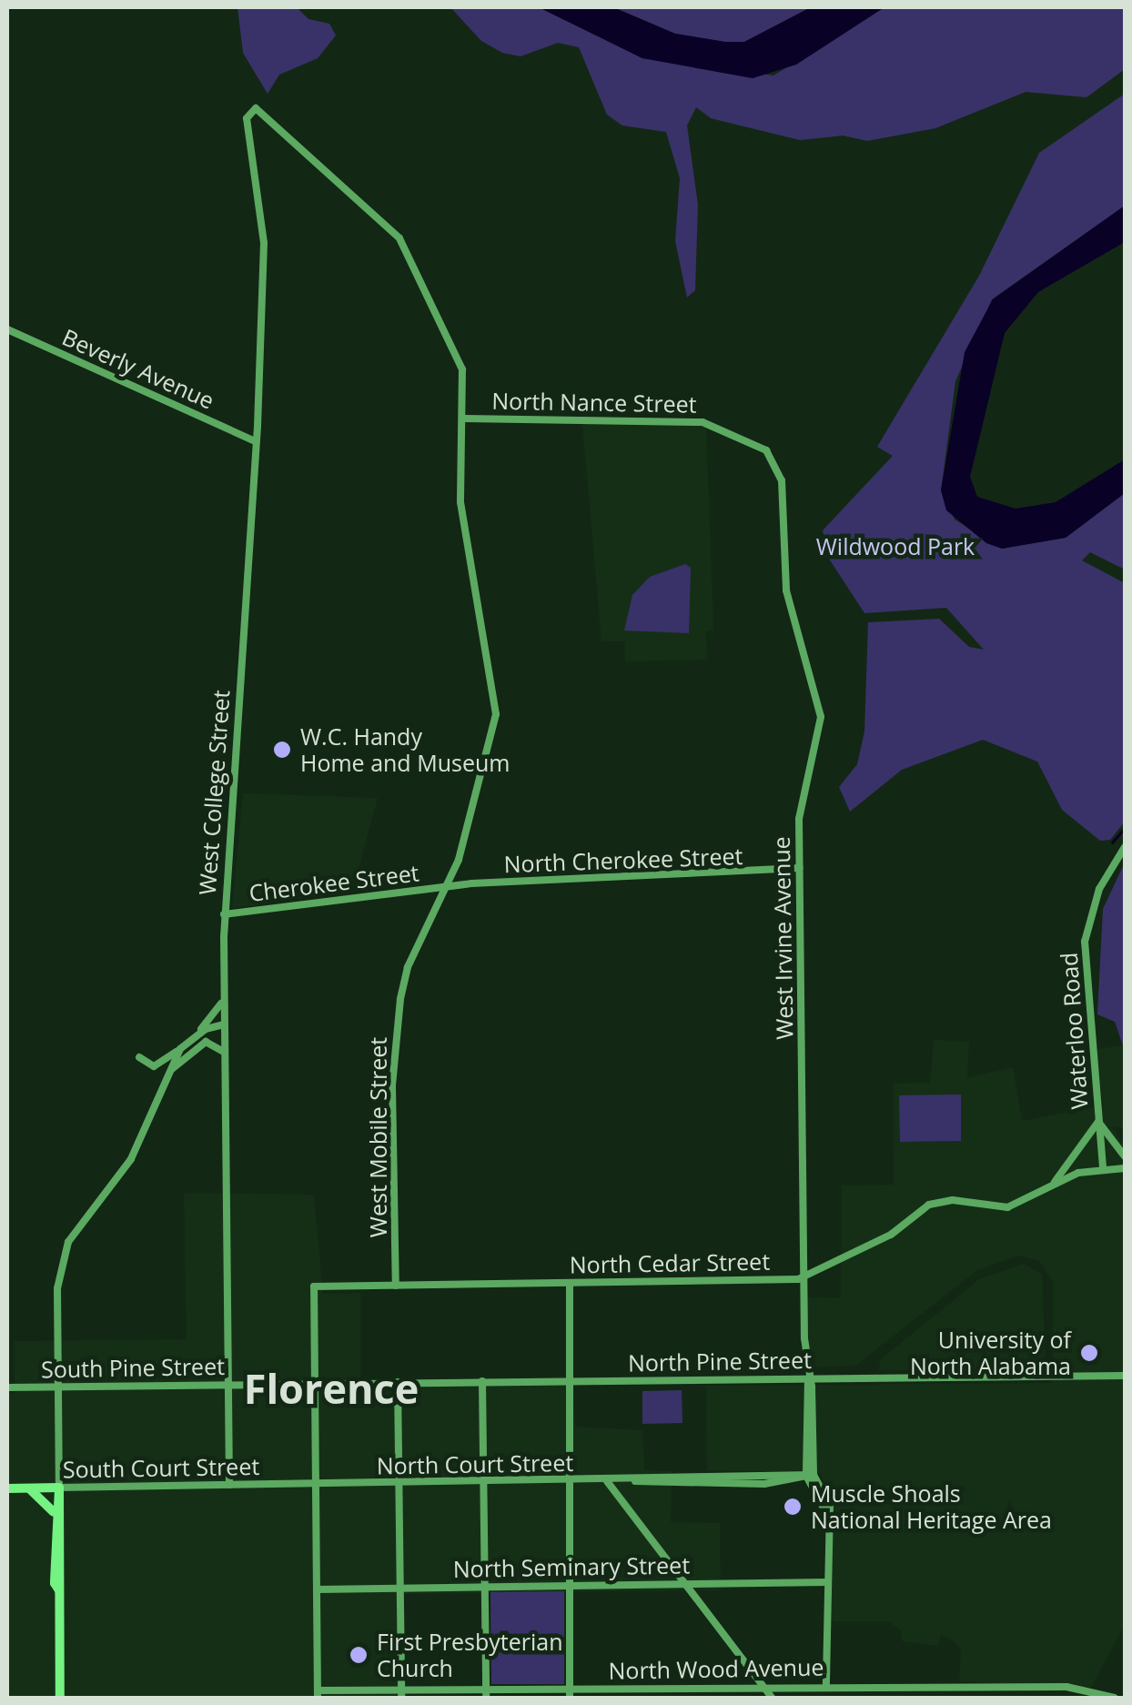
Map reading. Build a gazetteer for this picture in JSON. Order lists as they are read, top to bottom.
{
  "streets": {
    "highway": ["South Court Street"],
    "street": [
      "Beverly Avenue",
      "North Nance Street",
      "West College Street",
      "North Cherokee Street",
      "Cherokee Street",
      "West Irvine Avenue",
      "Waterloo Road",
      "West Mobile Street",
      "North Cedar Street",
      "North Pine Street",
      "South Pine Street",
      "North Court Street",
      "North Seminary Street",
      "North Wood Avenue"
    ]
  },
  "crossings": [
    ["Beverly Avenue", "West College Street"],
    ["North Nance Street", "West Irvine Avenue"],
    ["North Nance Street", "West Mobile Street"],
    ["West College Street", "Cherokee Street"],
    ["West College Street", "West Mobile Street"],
    ["West College Street", "South Pine Street"],
    ["West College Street", "South Court Street"],
    ["North Cherokee Street", "Cherokee Street"],
    ["North Cherokee Street", "West Irvine Avenue"],
    ["North Cherokee Street", "West Mobile Street"],
    ["Cherokee Street", "West Mobile Street"],
    ["West Irvine Avenue", "North Cedar Street"],
    ["West Irvine Avenue", "North Pine Street"],
    ["West Irvine Avenue", "North Court Street"],
    ["Waterloo Road", "North Cedar Street"],
    ["West Mobile Street", "North Cedar Street"],
    ["North Cedar Street", "North Pine Street"],
    ["North Cedar Street", "South Pine Street"],
    ["North Pine Street", "South Pine Street"],
    ["North Court Street", "South Court Street"]
  ],
  "districts": ["Florence"],
  "parks": ["Wildwood Park"],
  "places": [
    "W.C. Handy Home and Museum",
    "University of North Alabama",
    "Muscle Shoals National Heritage Area",
    "First Presbyterian Church"
  ]
}
